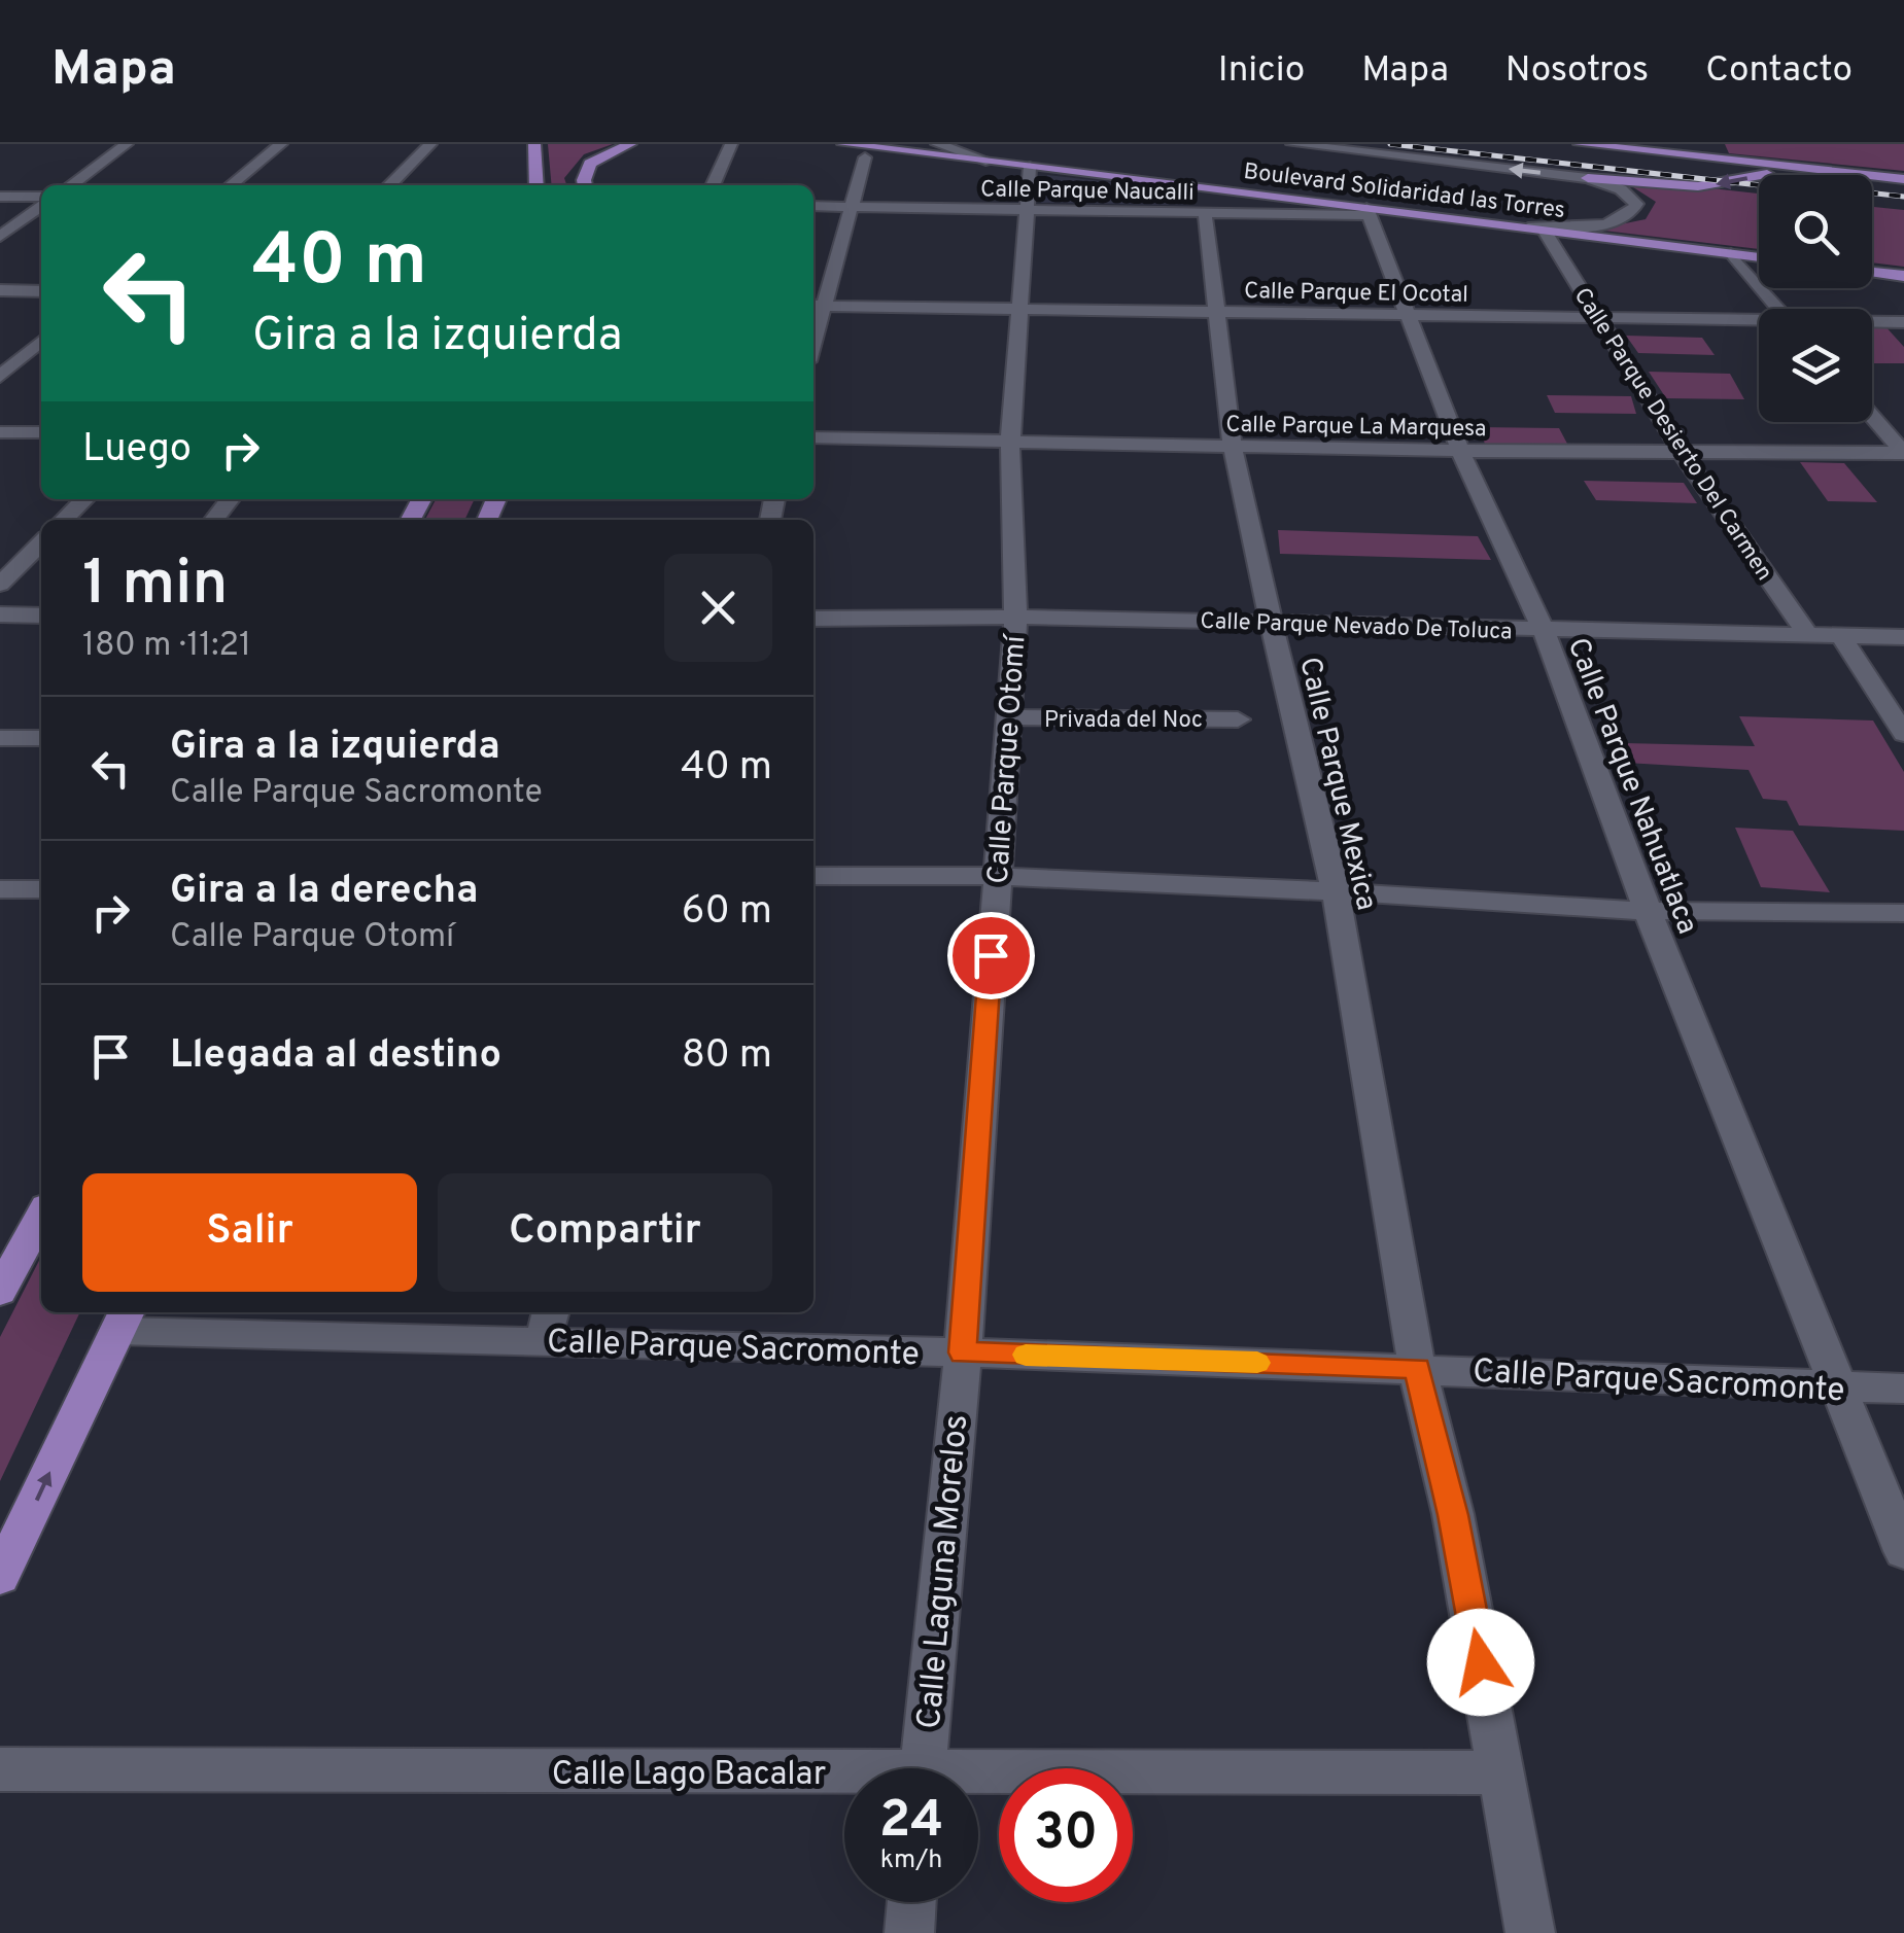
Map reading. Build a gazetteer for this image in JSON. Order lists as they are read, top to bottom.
{
  "streets": {
    "main road": ["Boulevard Solidaridad las Torres"],
    "street": [
      "Calle Parque Naucalli",
      "Calle Parque El Ocotal",
      "Calle Parque La Marquesa",
      "Calle Parque Desierto Del Carmen",
      "Calle Parque Nevado De Toluca",
      "Privada del Noc",
      "Calle Parque Otomí",
      "Calle Parque Mexica",
      "Calle Parque Nahuatlaca",
      "Calle Parque Sacromonte",
      "Calle Laguna Morelos",
      "Calle Lago Bacalar"
    ]
  },
  "crossings": [
    ["Calle Parque Naucalli", "Boulevard Solidaridad las Torres"],
    ["Calle Parque Naucalli", "Calle Parque Otomí"],
    ["Calle Parque Naucalli", "Calle Parque Mexica"],
    ["Calle Parque Naucalli", "Calle Parque Nahuatlaca"],
    ["Boulevard Solidaridad las Torres", "Calle Parque Desierto Del Carmen"],
    ["Boulevard Solidaridad las Torres", "Calle Parque Otomí"],
    ["Boulevard Solidaridad las Torres", "Calle Parque Nahuatlaca"],
    ["Calle Parque El Ocotal", "Calle Parque Desierto Del Carmen"],
    ["Calle Parque El Ocotal", "Calle Parque Otomí"],
    ["Calle Parque El Ocotal", "Calle Parque Mexica"],
    ["Calle Parque El Ocotal", "Calle Parque Nahuatlaca"],
    ["Calle Parque La Marquesa", "Calle Parque Desierto Del Carmen"],
    ["Calle Parque La Marquesa", "Calle Parque Otomí"],
    ["Calle Parque La Marquesa", "Calle Parque Mexica"],
    ["Calle Parque La Marquesa", "Calle Parque Nahuatlaca"],
    ["Calle Parque Desierto Del Carmen", "Calle Parque Nevado De Toluca"],
    ["Calle Parque Nevado De Toluca", "Calle Parque Otomí"],
    ["Calle Parque Nevado De Toluca", "Calle Parque Mexica"],
    ["Calle Parque Nevado De Toluca", "Calle Parque Nahuatlaca"],
    ["Privada del Noc", "Calle Parque Otomí"],
    ["Calle Parque Otomí", "Calle Parque Sacromonte"],
    ["Calle Parque Otomí", "Calle Laguna Morelos"],
    ["Calle Parque Mexica", "Calle Parque Sacromonte"],
    ["Calle Parque Mexica", "Calle Lago Bacalar"],
    ["Calle Parque Nahuatlaca", "Calle Parque Sacromonte"],
    ["Calle Parque Sacromonte", "Calle Laguna Morelos"]
  ],
  "page": {
    "header": "Mapa",
    "nav": [
      "Inicio",
      "Mapa",
      "Nosotros",
      "Contacto"
    ],
    "turn": ["40 m", "Gira a la izquierda"],
    "then": "Luego",
    "heading": ["1 min", "180 m · 11:21"],
    "list": [
      {
        "name": "Gira a la izquierda",
        "note": "Calle Parque Sacromonte",
        "value": "40 m"
      },
      {
        "name": "Gira a la derecha",
        "note": "Calle Parque Otomí",
        "value": "60 m"
      },
      {
        "name": "Llegada al destino",
        "value": "80 m"
      }
    ],
    "buttons": ["Salir", "Compartir"],
    "speed": "24 km/h",
    "limit": "30"
  }
}
